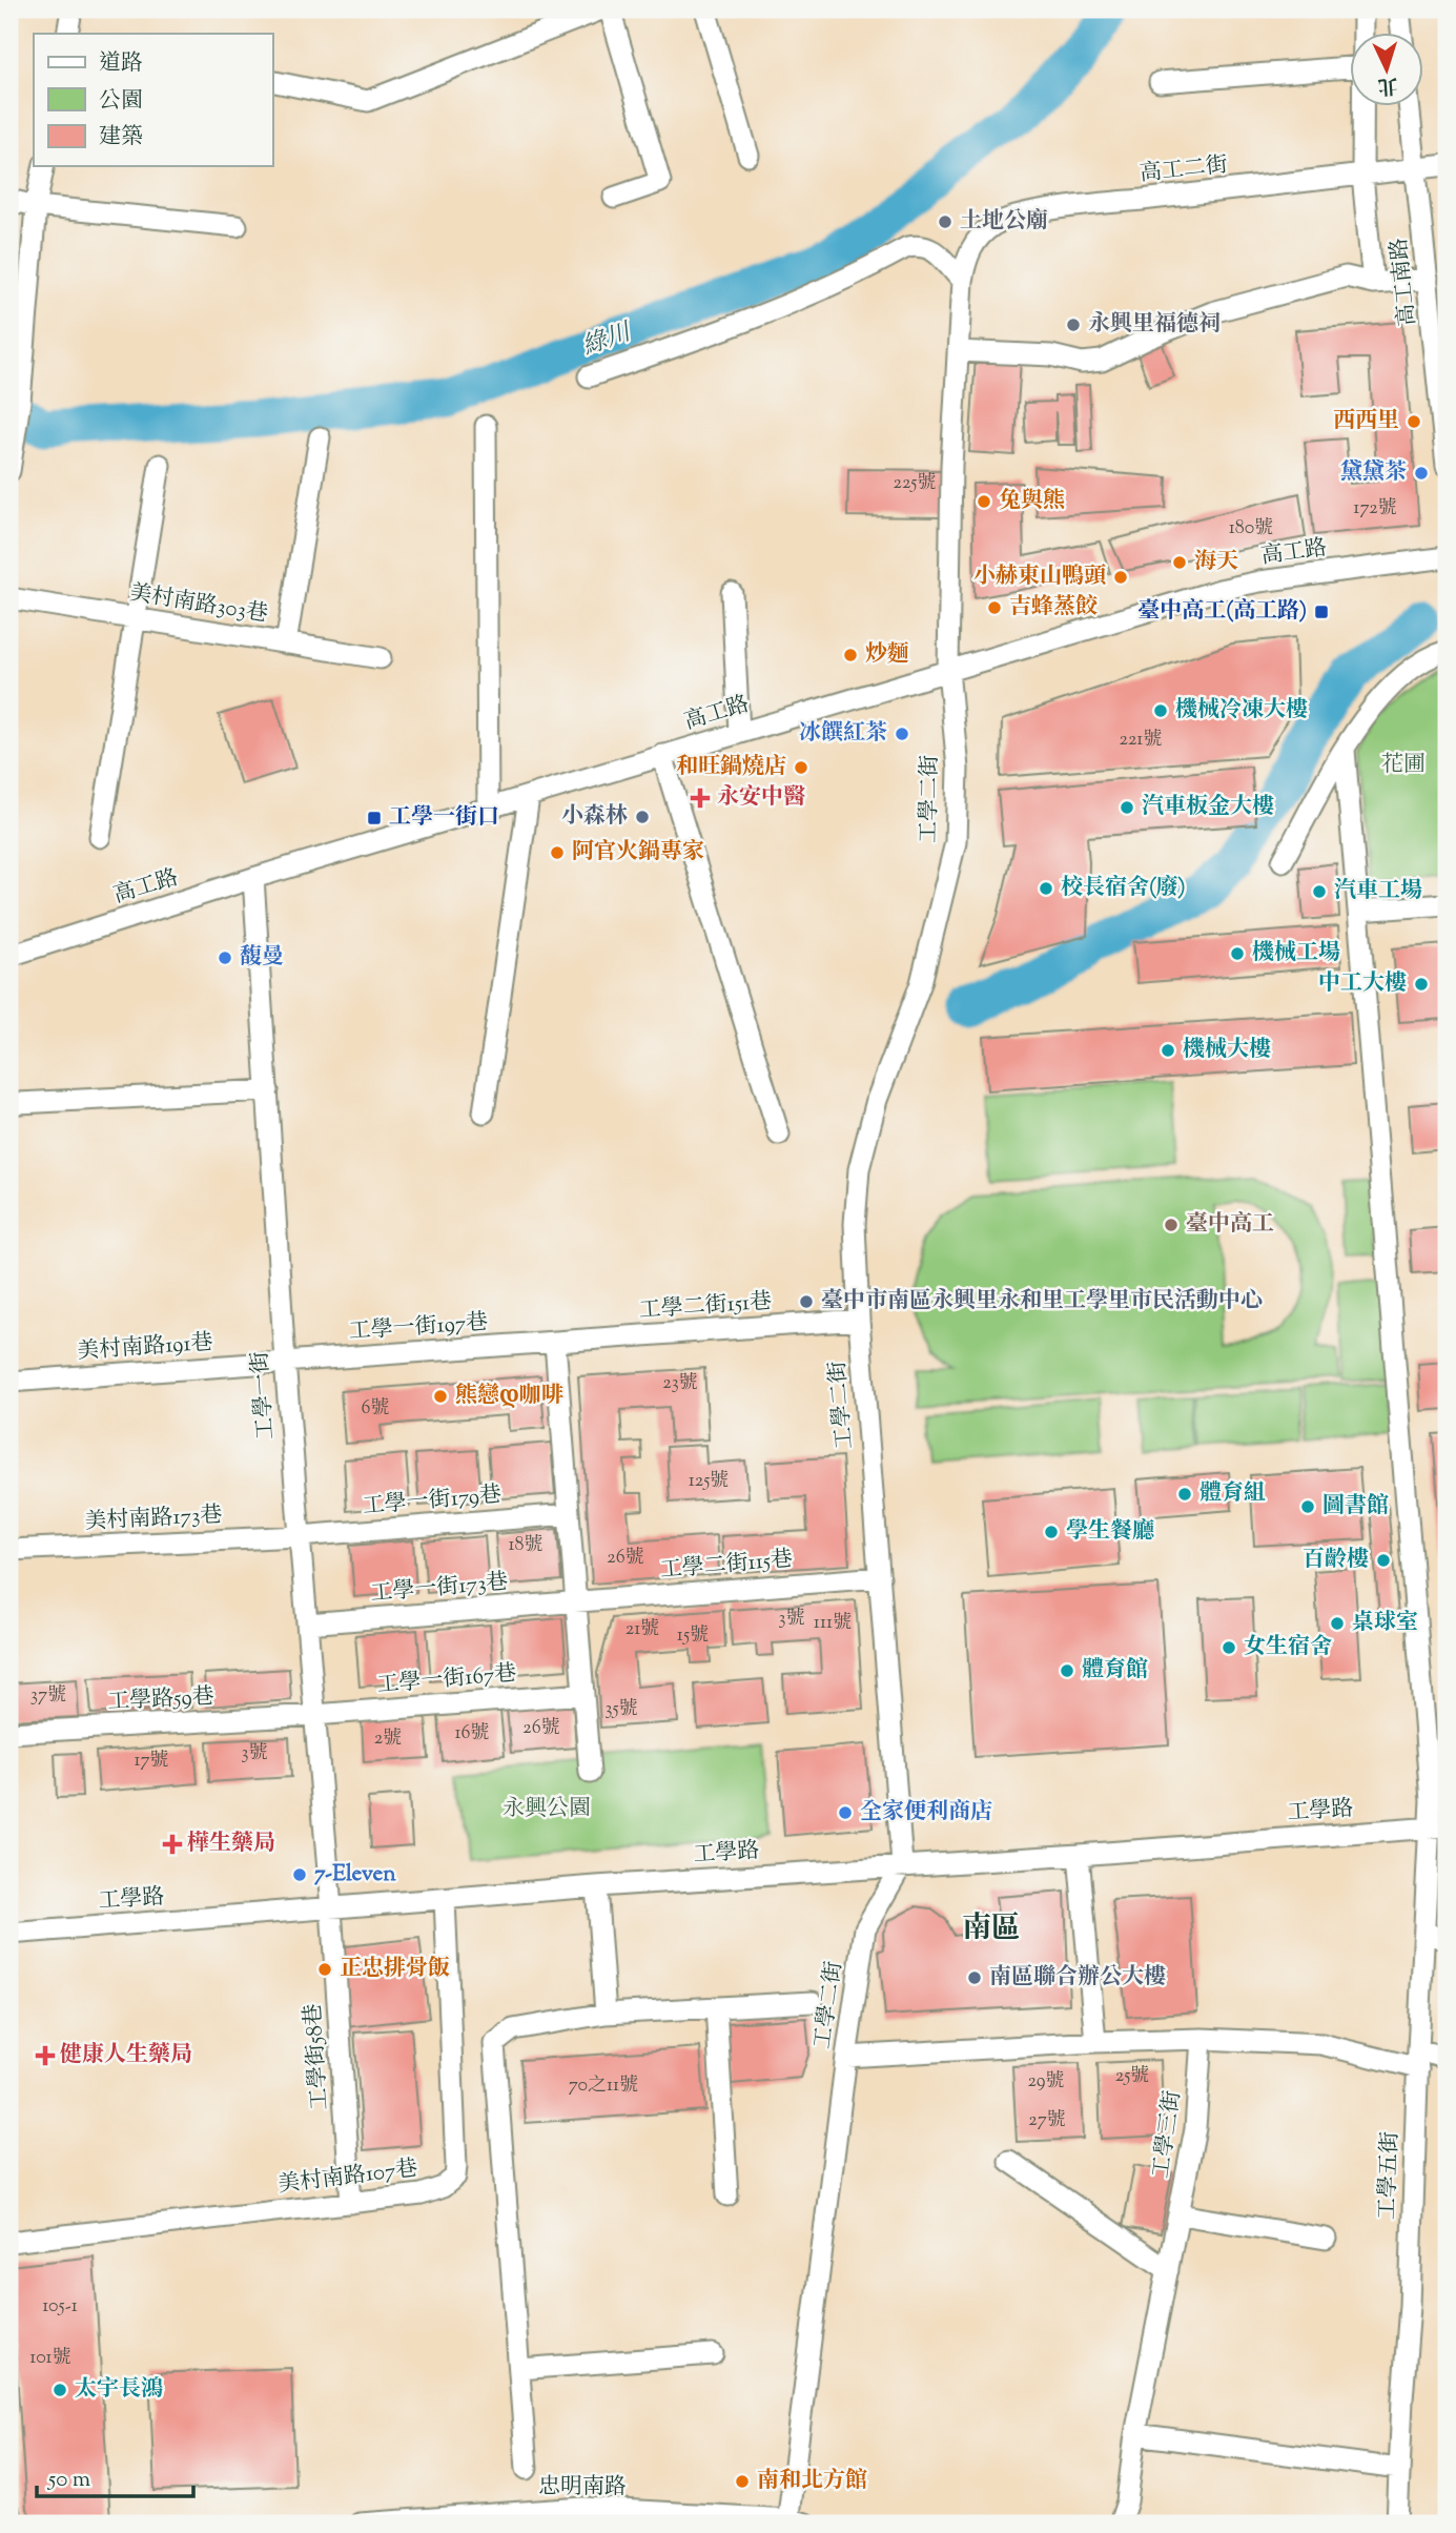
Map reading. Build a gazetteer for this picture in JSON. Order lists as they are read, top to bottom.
{
  "streets": {
    "street": [
      "高工二街",
      "高工南路",
      "高工路",
      "美村南路303巷",
      "工學二街",
      "工學二街151巷",
      "工學一街197巷",
      "美村南路191巷",
      "工學一街",
      "工學一街179巷",
      "美村南路173巷",
      "工學二街115巷",
      "工學一街173巷",
      "工學一街167巷",
      "工學路59巷",
      "工學路",
      "工學街58巷",
      "工學三街",
      "工學五街",
      "美村南路107巷",
      "忠明南路"
    ]
  },
  "crossings": [
    ["高工二街", "高工南路"],
    ["高工二街", "工學二街"],
    ["高工路", "工學二街"],
    ["高工路", "工學一街"],
    ["工學二街", "工學二街151巷"],
    ["工學二街", "工學二街115巷"],
    ["工學二街", "工學路"],
    ["工學二街", "忠明南路"],
    ["工學二街151巷", "工學一街197巷"],
    ["工學一街197巷", "美村南路191巷"],
    ["工學一街197巷", "工學一街"],
    ["美村南路191巷", "工學一街"],
    ["工學一街", "工學一街179巷"],
    ["工學一街", "美村南路173巷"],
    ["工學一街", "工學一街173巷"],
    ["工學一街", "工學一街167巷"],
    ["工學一街", "工學路59巷"],
    ["工學一街", "工學路"],
    ["工學一街", "工學街58巷"],
    ["工學一街179巷", "美村南路173巷"],
    ["工學二街115巷", "工學一街173巷"],
    ["工學一街167巷", "工學路59巷"],
    ["工學路", "工學街58巷"],
    ["工學路", "工學五街"],
    ["工學路", "美村南路107巷"],
    ["工學街58巷", "美村南路107巷"]
  ],
  "districts": ["南區"],
  "water": ["綠川"],
  "parks": ["花圃", "永興公園"],
  "places": {
    "other": [
      "土地公廟",
      "永興里福德祠",
      "西西里",
      "黛黛茶",
      "兔與熊",
      "海天",
      "小赫東山鴨頭",
      "吉蜂蒸餃",
      "炒麵",
      "機械冷凍大樓",
      "冰饌紅茶",
      "和旺鍋燒店",
      "汽車板金大樓",
      "小森林",
      "阿官火鍋專家",
      "校長宿舍(廢)",
      "汽車工場",
      "機械工場",
      "馥曼",
      "中工大樓",
      "機械大樓",
      "臺中高工",
      "臺中市南區永興里永和里工學里市民活動中心",
      "熊戀დ咖啡",
      "體育組",
      "圖書館",
      "學生餐廳",
      "百齡樓",
      "桌球室",
      "女生宿舍",
      "體育館",
      "全家便利商店",
      "7-Eleven",
      "正忠排骨飯",
      "南區聯合辦公大樓",
      "太宇長鴻",
      "南和北方館"
    ],
    "transit": ["臺中高工(高工路)", "工學一街口"],
    "health": ["永安中醫", "樺生藥局", "健康人生藥局"]
  },
  "house_numbers": [
    "225號",
    "172號",
    "180號",
    "221號",
    "23號",
    "6號",
    "125號",
    "18號",
    "26號",
    "3號",
    "111號",
    "21號",
    "15號",
    "37號",
    "35號",
    "26號",
    "16號",
    "2號",
    "3號",
    "17號",
    "25號",
    "29號",
    "70之11號",
    "27號",
    "105-1",
    "101號"
  ],
  "legend": ["道路", "公園", "建築"],
  "scale_bar": "50 m",
  "north": "bottom"
}
